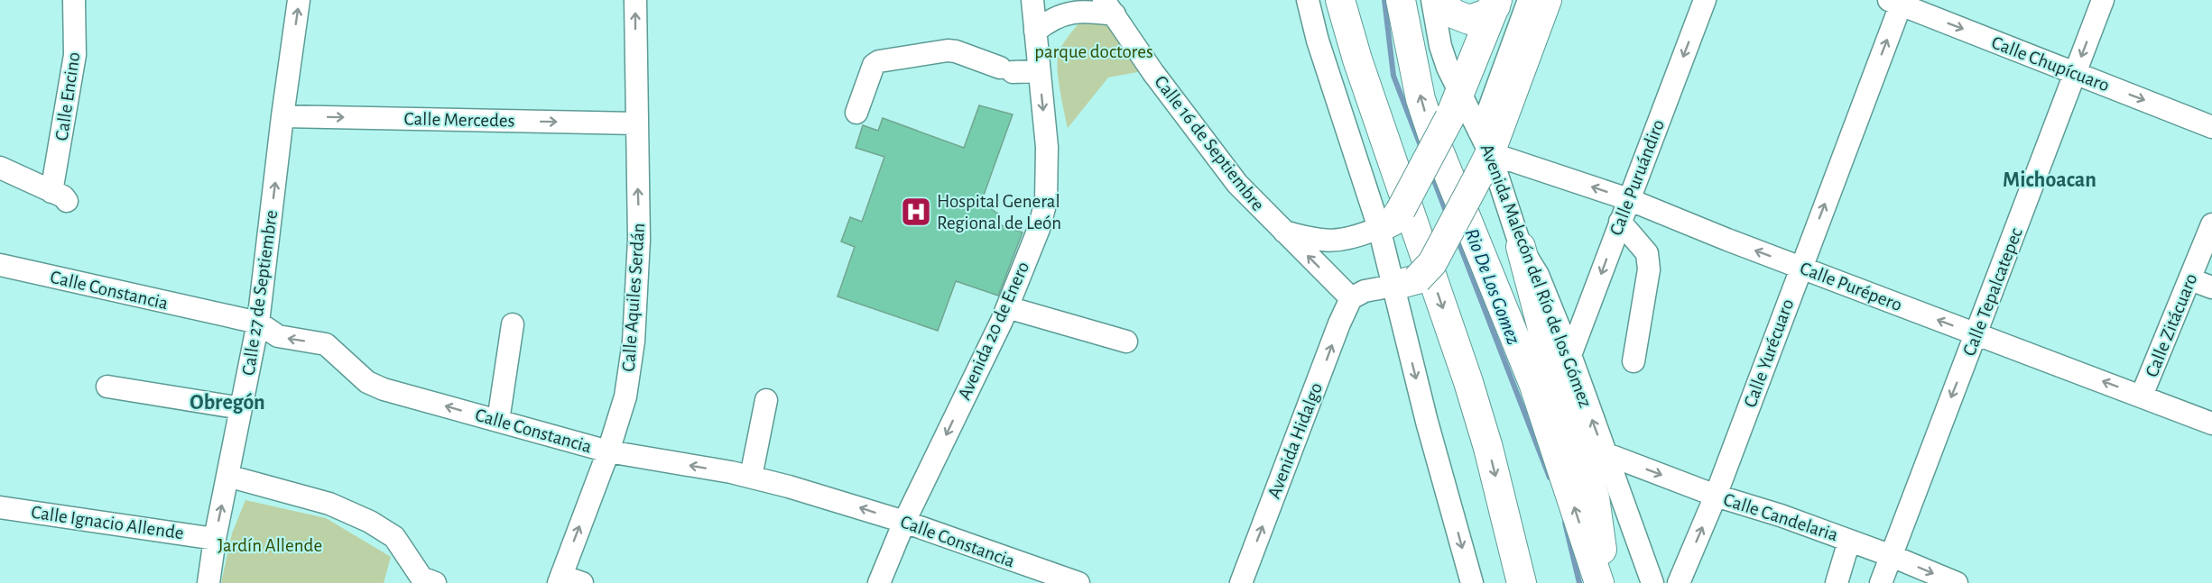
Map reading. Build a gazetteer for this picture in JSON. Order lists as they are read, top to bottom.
{
  "streets": {
    "street": [
      "Calle Chupícuaro",
      "Calle Encino",
      "Calle Mercedes",
      "Calle 16 de Septiembre",
      "Calle Puruándiro",
      "Avenida Malecón del Río de los Gómez",
      "Calle Purépero",
      "Calle Constancia",
      "Calle Tepalcatepec",
      "Calle 27 de Septiembre",
      "Calle Aquiles Serdán",
      "Calle Zitácuaro",
      "Avenida 20 de Enero",
      "Calle Yurécuaro",
      "Avenida Hidalgo",
      "Calle Candelaria",
      "Calle Ignacio Allende"
    ]
  },
  "crossings": [
    ["Calle Chupícuaro", "Calle Tepalcatepec"],
    ["Calle Chupícuaro", "Calle Yurécuaro"],
    ["Calle Mercedes", "Calle 27 de Septiembre"],
    ["Calle Mercedes", "Calle Aquiles Serdán"],
    ["Calle 16 de Septiembre", "Avenida Hidalgo"],
    ["Calle Puruándiro", "Avenida Malecón del Río de los Gómez"],
    ["Calle Puruándiro", "Calle Purépero"],
    ["Avenida Malecón del Río de los Gómez", "Calle Purépero"],
    ["Avenida Malecón del Río de los Gómez", "Calle Candelaria"],
    ["Calle Purépero", "Calle Tepalcatepec"],
    ["Calle Purépero", "Calle Zitácuaro"],
    ["Calle Purépero", "Calle Yurécuaro"],
    ["Calle Constancia", "Calle 27 de Septiembre"],
    ["Calle Constancia", "Calle Aquiles Serdán"],
    ["Calle Constancia", "Avenida 20 de Enero"],
    ["Calle Tepalcatepec", "Calle Candelaria"],
    ["Calle 27 de Septiembre", "Calle Ignacio Allende"],
    ["Calle Yurécuaro", "Calle Candelaria"]
  ],
  "one_way": [
    "Calle Chupícuaro",
    "Calle Mercedes",
    "Calle Purépero",
    "Calle Tepalcatepec",
    "Calle 27 de Septiembre",
    "Calle Aquiles Serdán",
    "Avenida 20 de Enero",
    "Calle Yurécuaro",
    "Avenida Hidalgo",
    "Calle Candelaria"
  ],
  "districts": ["Michoacan", "Obregón"],
  "water": ["Rio De Los Gomez"],
  "parks": ["parque doctores", "Jardín Allende"],
  "places": {
    "hospital": ["Hospital General Regional de León"]
  }
}
